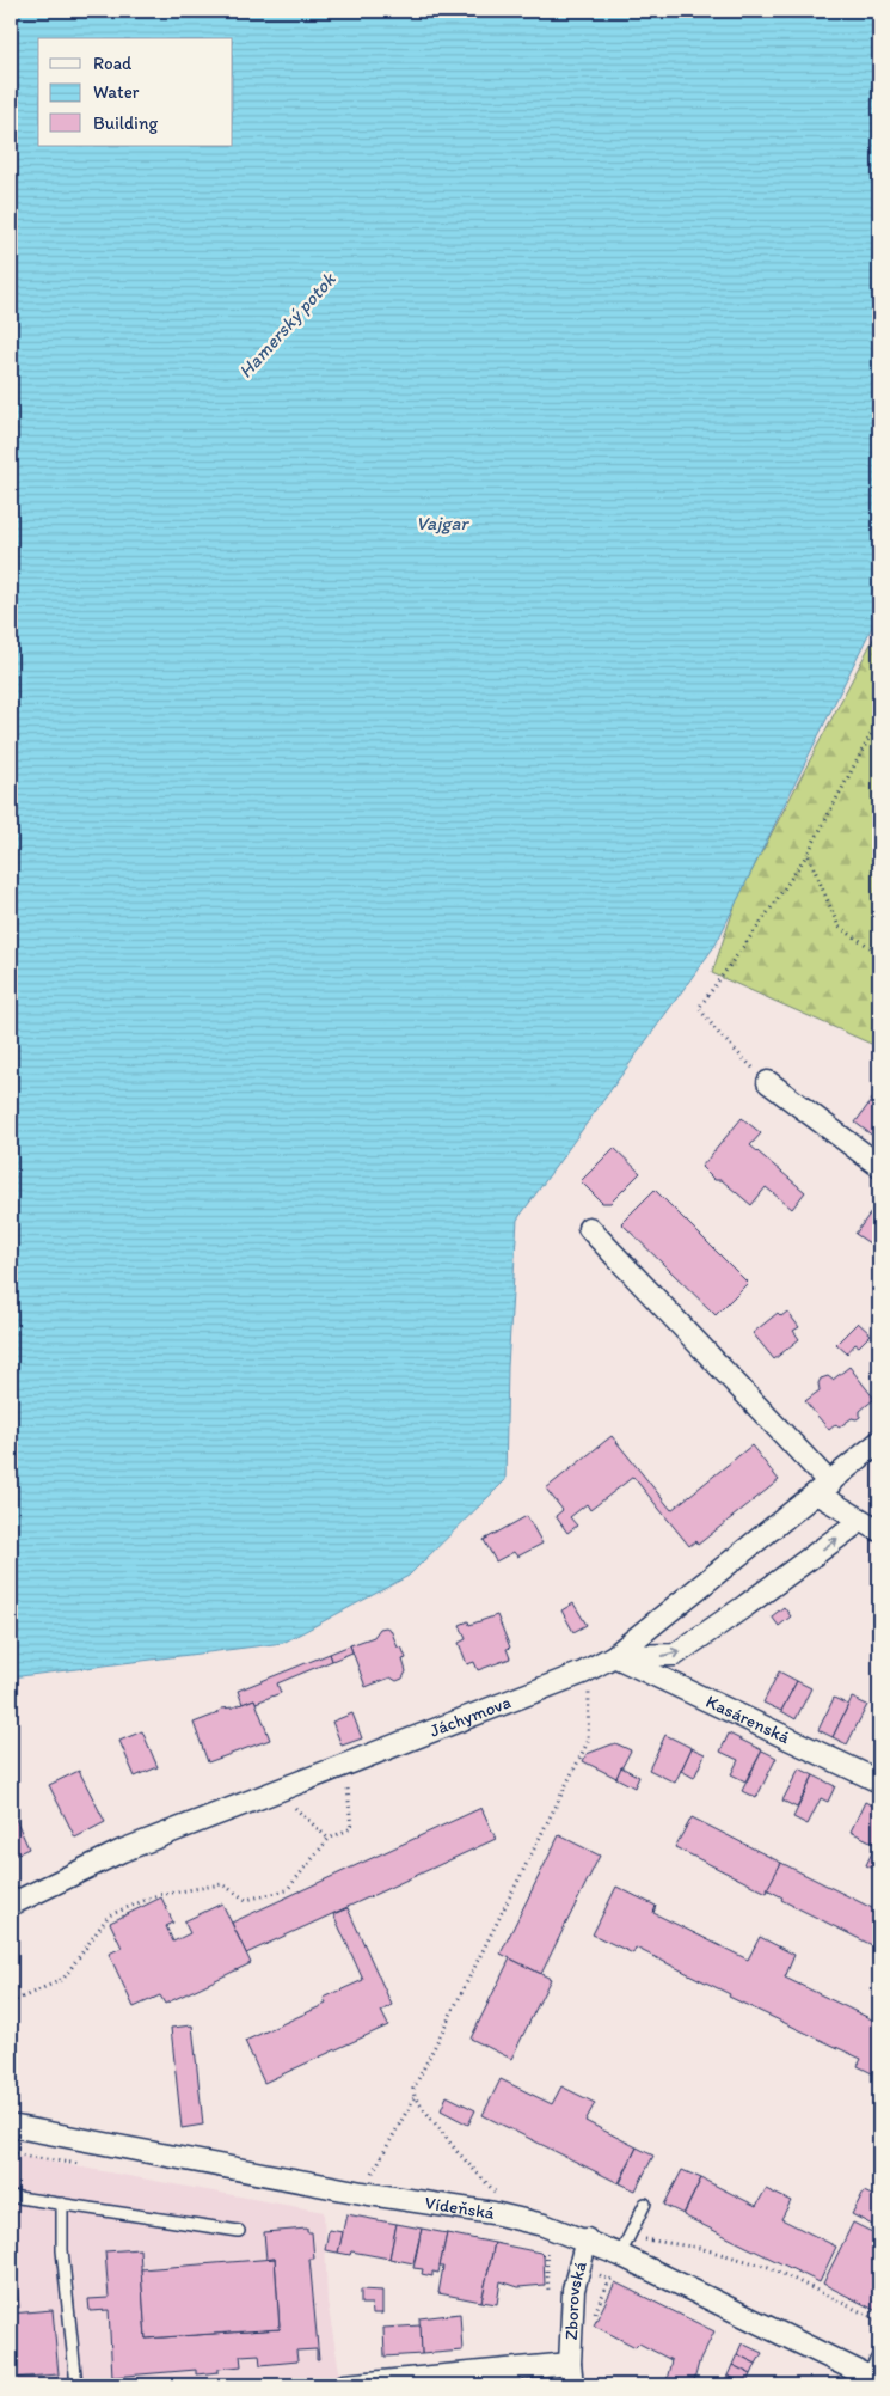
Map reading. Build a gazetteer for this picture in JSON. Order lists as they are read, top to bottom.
{
  "streets": {
    "street": [
      "Jáchymova",
      "Kasárenská",
      "Vídeňská",
      "Zborovská"
    ]
  },
  "crossings": [
    ["Jáchymova", "Kasárenská"],
    ["Vídeňská", "Zborovská"]
  ],
  "water": ["Hamerský potok", "Vajgar"],
  "legend": ["Road", "Water", "Building"]
}
